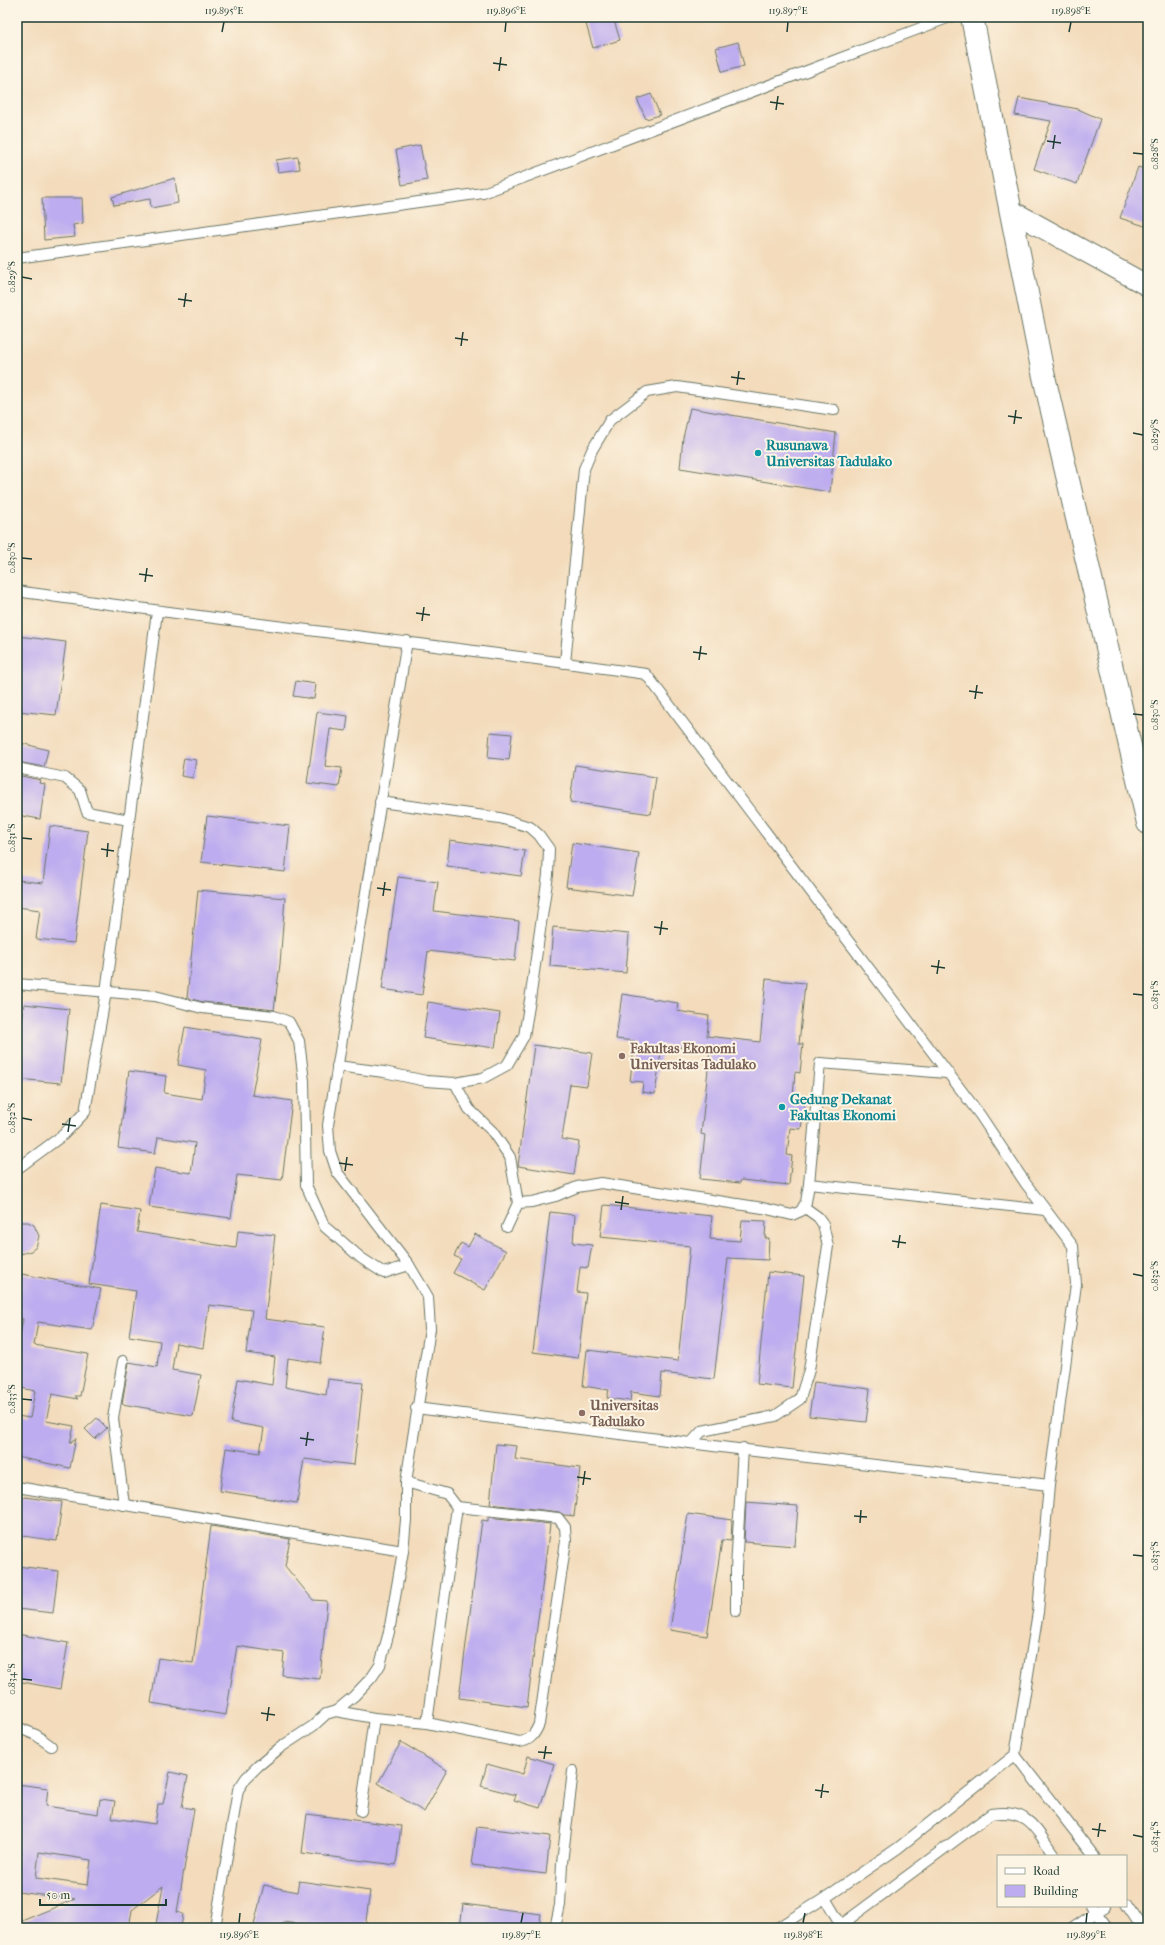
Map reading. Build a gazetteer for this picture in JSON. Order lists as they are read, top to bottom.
{
  "places": [
    "Rusunawa Universitas Tadulako",
    "Fakultas Ekonomi Universitas Tadulako",
    "Gedung Dekanat Fakultas Ekonomi",
    "Universitas Tadulako"
  ],
  "legend": ["Road", "Building"],
  "scale_bar": "50 m",
  "coordinates": [
    "119.895°E",
    "119.896°E",
    "119.897°E",
    "119.898°E",
    "0.828°S",
    "0.829°S",
    "0.830°S",
    "0.831°S",
    "0.832°S",
    "0.833°S",
    "0.834°S",
    "119.899°E"
  ]
}
